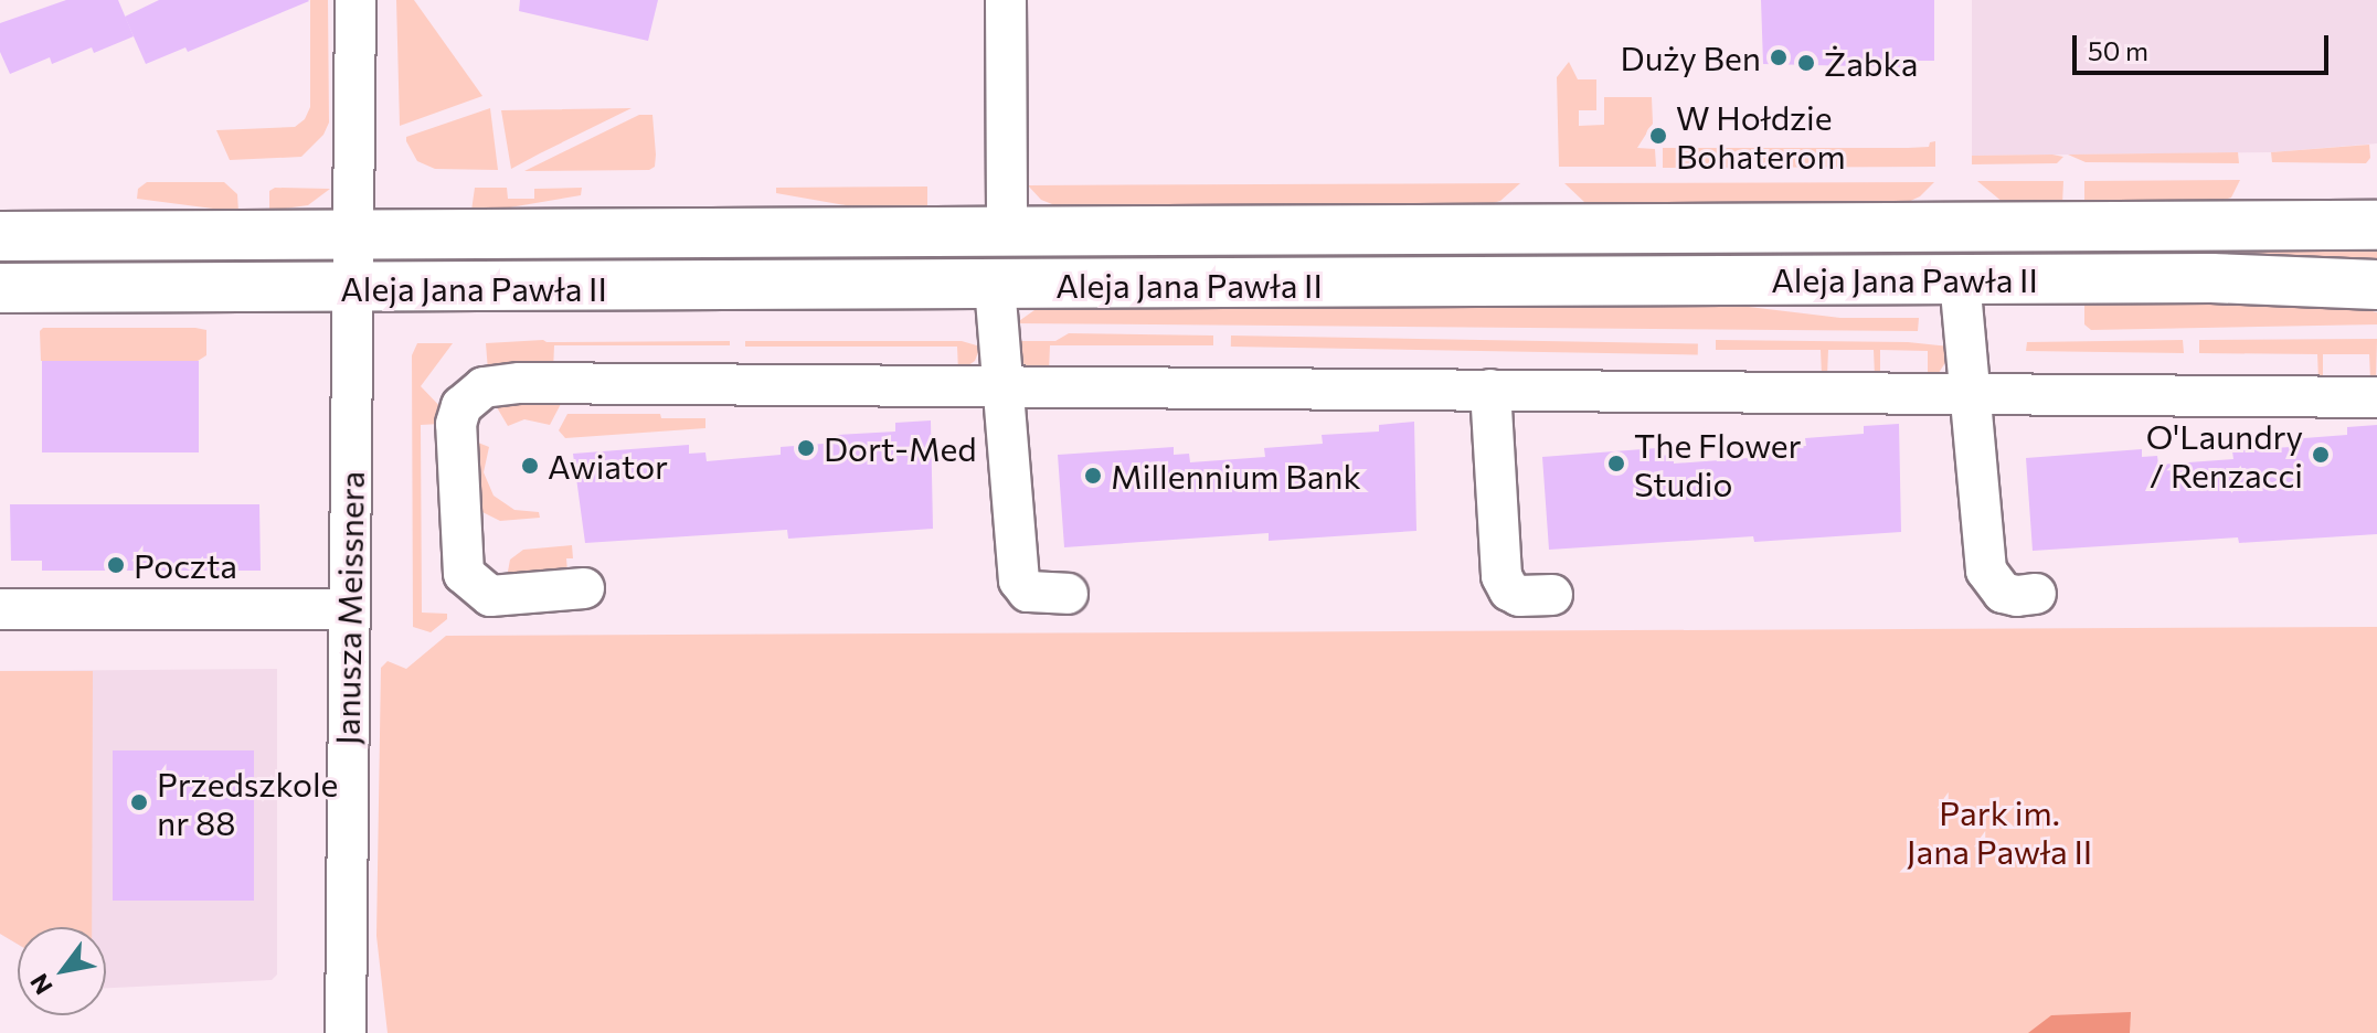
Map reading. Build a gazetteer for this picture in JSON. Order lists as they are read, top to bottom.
{
  "streets": {
    "main road": ["Aleja Jana Pawła II"],
    "street": ["Janusza Meissnera"]
  },
  "crossings": [
    ["Aleja Jana Pawła II", "Janusza Meissnera"]
  ],
  "parks": ["Park im. Jana Pawła II"],
  "places": [
    "Duży Ben",
    "Żabka",
    "W Hołdzie Bohaterom",
    "Dort-Med",
    "O'Laundry / Renzacci",
    "The Flower Studio",
    "Awiator",
    "Millennium Bank",
    "Poczta",
    "Przedszkole nr 88"
  ],
  "scale_bar": "50 m",
  "north": "bottom left"
}
